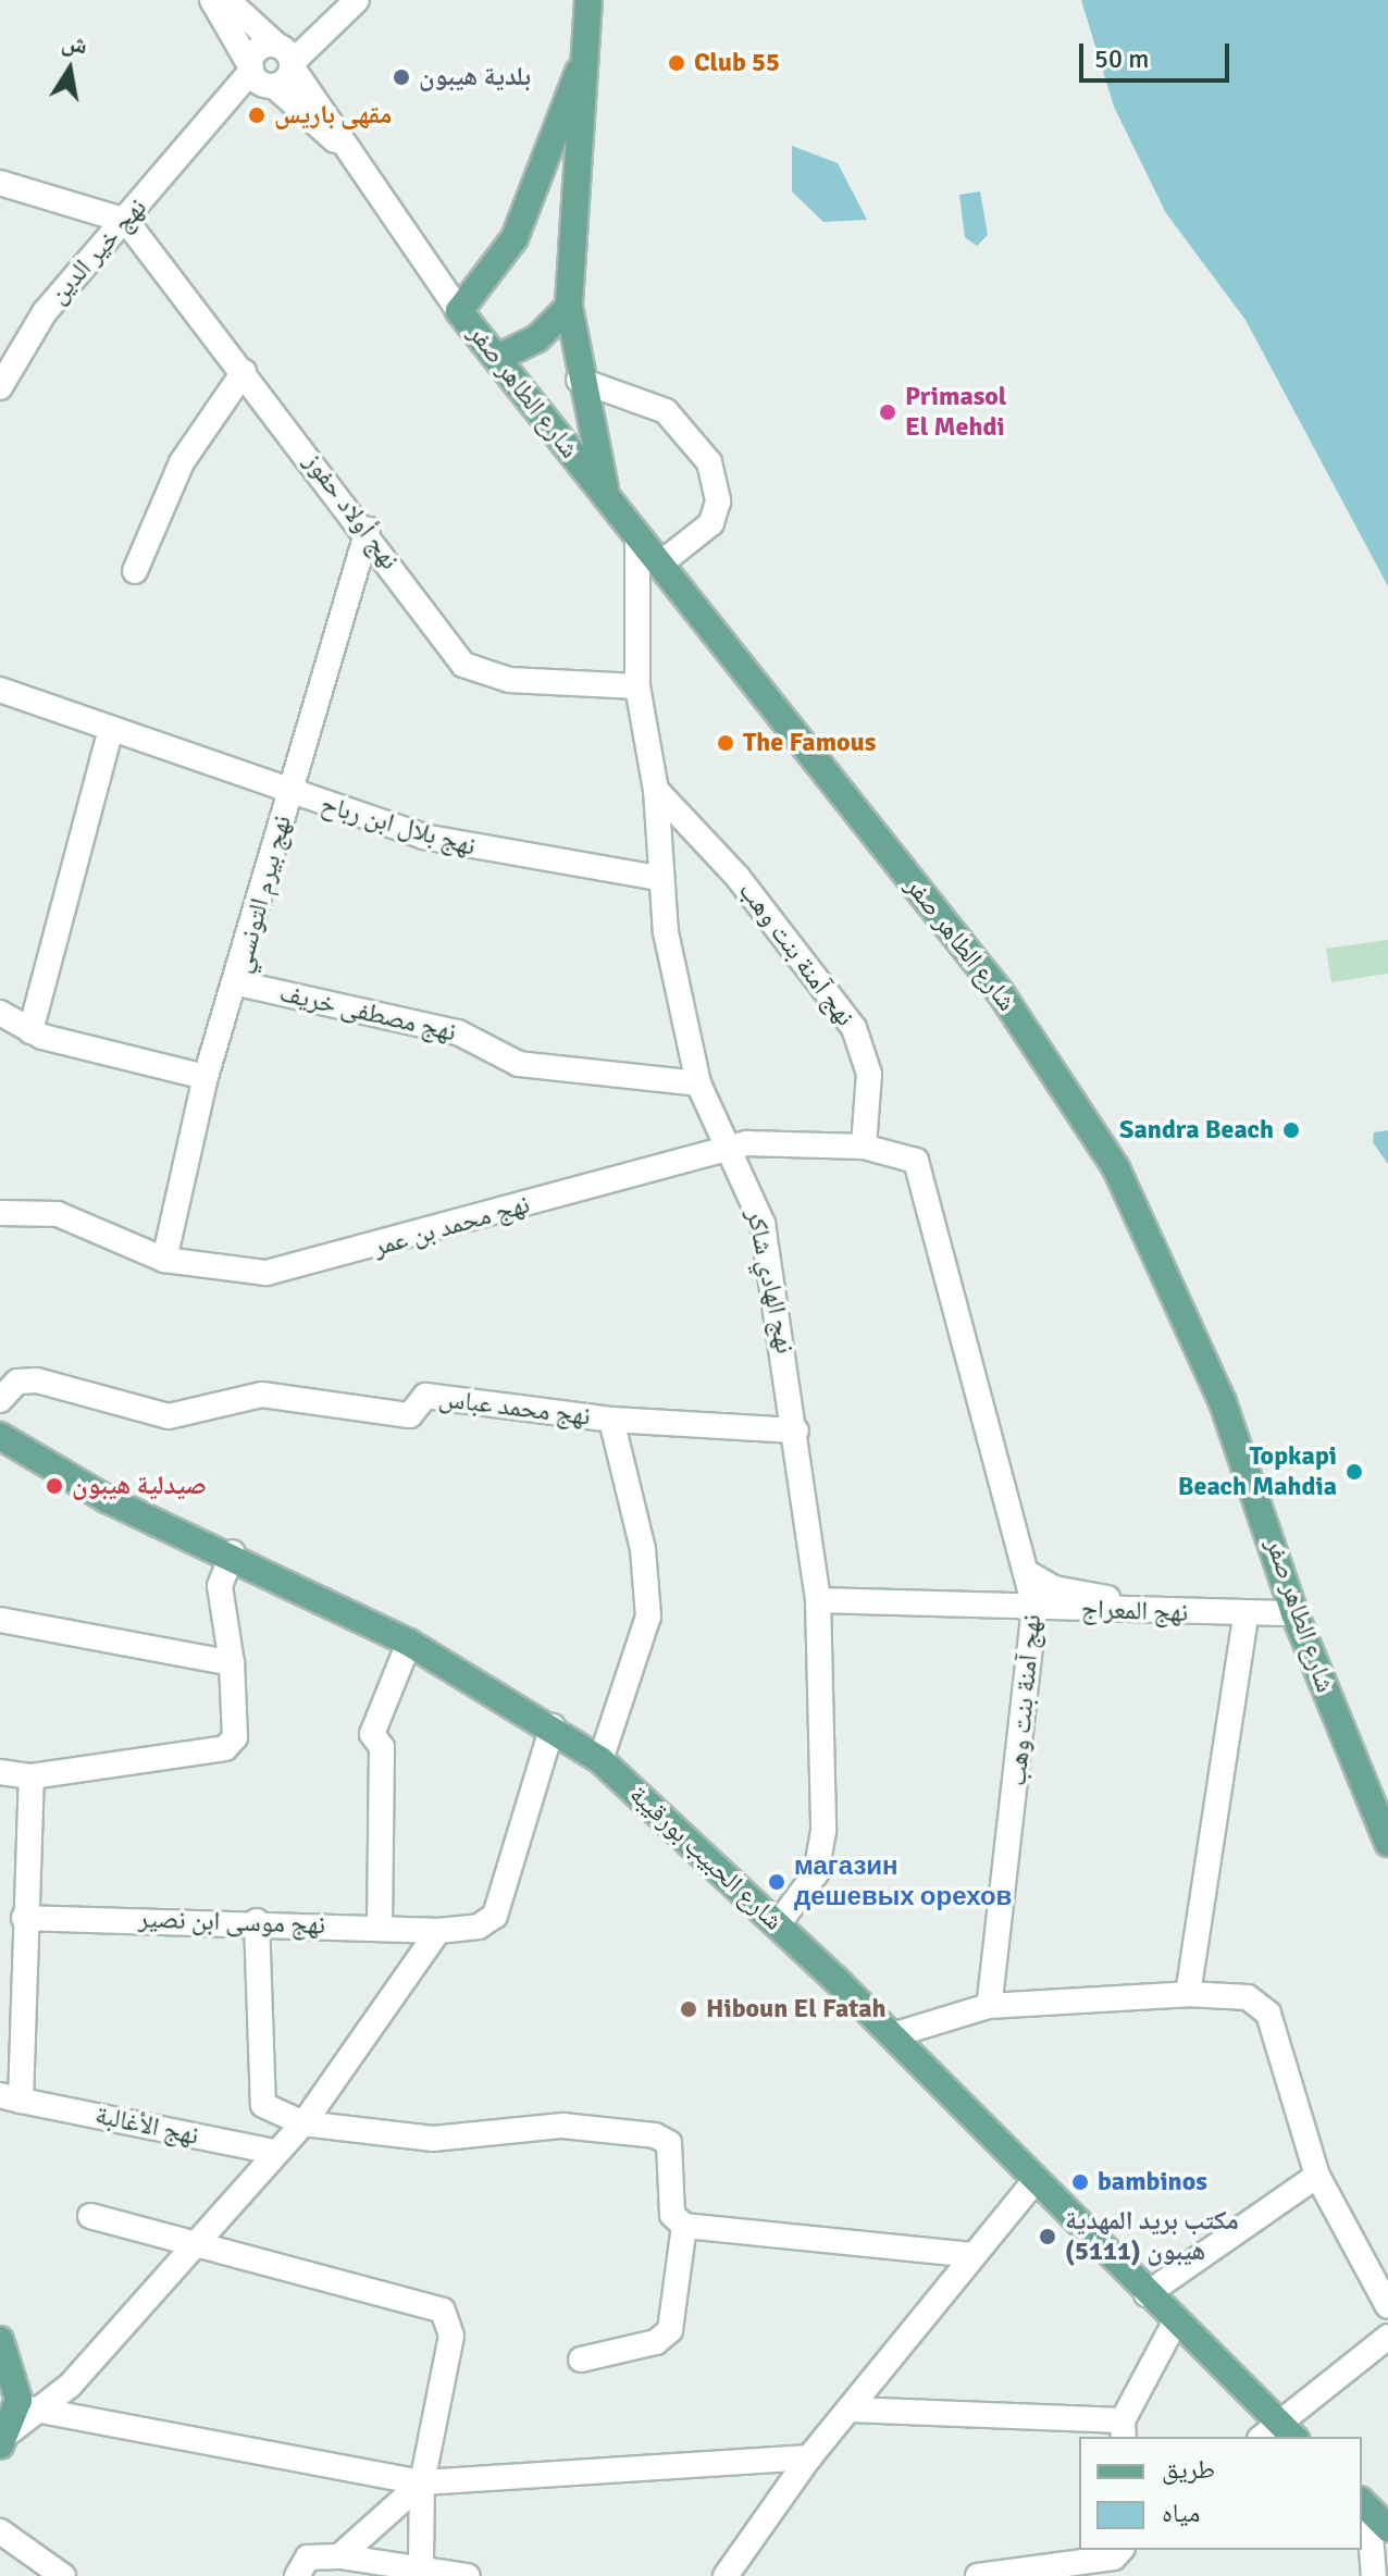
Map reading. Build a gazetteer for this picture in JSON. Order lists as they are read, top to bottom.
{
  "streets": {
    "main road": ["شارع الطاهر صفر", "شارع الحبيب بورقيبة"],
    "street": [
      "نهج خير الدين",
      "نهج أولاد حفوز",
      "نهج بلال ابن رباح",
      "نهج بيرم التونسي",
      "نهج آمنة بنت وهب",
      "نهج مصطفى خريف",
      "نهج محمد بن عمر",
      "نهج الهادي شاكر",
      "نهج محمد عباس",
      "نهج المعراج",
      "نهج موسى ابن نصير",
      "نهج الأغالبة"
    ]
  },
  "crossings": [
    ["نهج خير الدين", "شارع الطاهر صفر"],
    ["نهج خير الدين", "نهج أولاد حفوز"],
    ["شارع الطاهر صفر", "نهج الهادي شاكر"],
    ["شارع الطاهر صفر", "نهج المعراج"],
    ["نهج أولاد حفوز", "نهج بيرم التونسي"],
    ["نهج أولاد حفوز", "نهج الهادي شاكر"],
    ["نهج بلال ابن رباح", "نهج بيرم التونسي"],
    ["نهج بلال ابن رباح", "نهج الهادي شاكر"],
    ["نهج بيرم التونسي", "نهج مصطفى خريف"],
    ["نهج بيرم التونسي", "نهج محمد بن عمر"],
    ["نهج آمنة بنت وهب", "نهج محمد بن عمر"],
    ["نهج آمنة بنت وهب", "نهج الهادي شاكر"],
    ["نهج آمنة بنت وهب", "نهج المعراج"],
    ["نهج مصطفى خريف", "نهج الهادي شاكر"],
    ["نهج محمد بن عمر", "نهج الهادي شاكر"],
    ["نهج الهادي شاكر", "نهج محمد عباس"],
    ["نهج الهادي شاكر", "نهج المعراج"],
    ["نهج الهادي شاكر", "شارع الحبيب بورقيبة"],
    ["شارع الحبيب بورقيبة", "نهج موسى ابن نصير"]
  ],
  "places": [
    "Club 55",
    "بلدية هيبون",
    "مقهى باريس",
    "Primasol El Mehdi",
    "The Famous",
    "Sandra Beach",
    "Topkapi Beach Mahdia",
    "صيدلية هيبون",
    "магазин дешевых орехов",
    "Hiboun El Fatah",
    "bambinos",
    "مكتب بريد المهدية هيبون (5111)"
  ],
  "legend": ["طريق", "مياه"],
  "scale_bar": "50 m",
  "north": "top"
}
